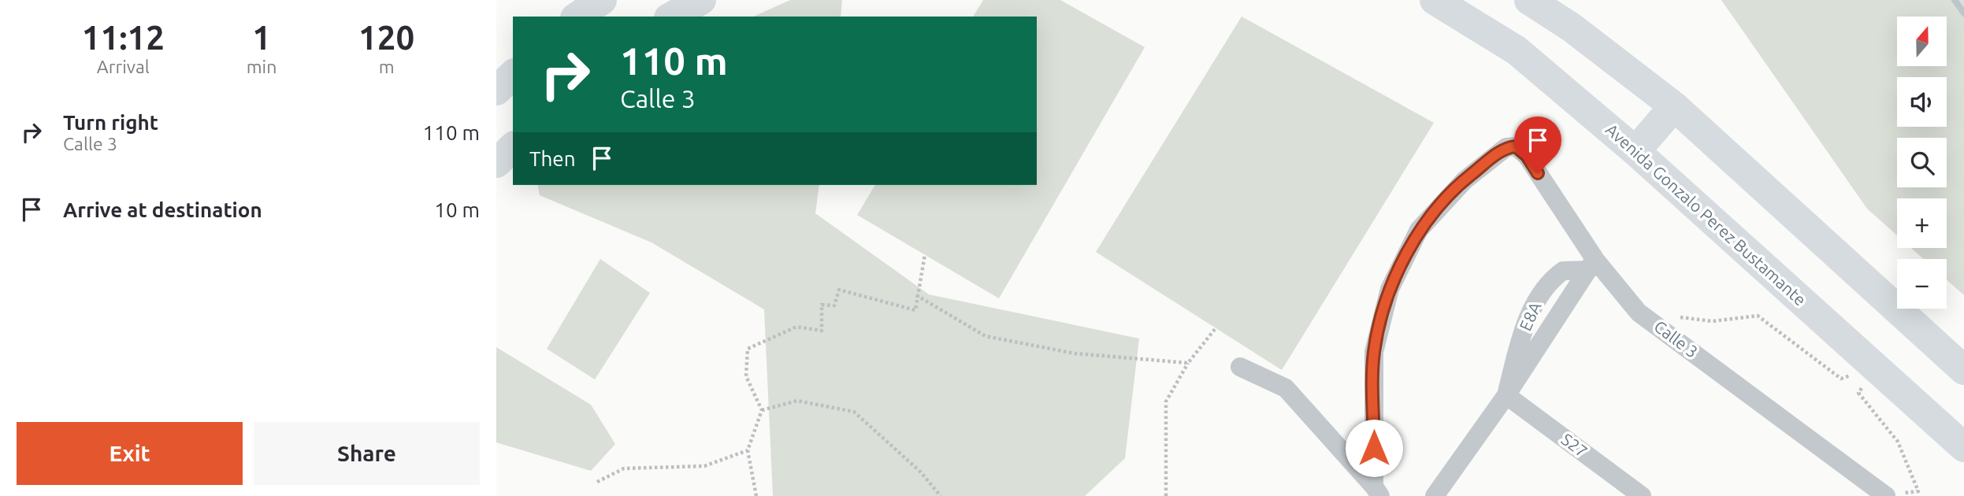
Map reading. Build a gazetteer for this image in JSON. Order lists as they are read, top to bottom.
{
  "streets": {
    "main road": ["Avenida Gonzalo Perez Bustamante"],
    "street": ["E8A", "Calle 3", "S27"]
  },
  "crossings": [
    ["E8A", "Calle 3"],
    ["E8A", "S27"]
  ],
  "north": "top",
  "page": {
    "eta": [
      "11:12",
      "Arrival",
      "1",
      "min",
      "120",
      "m"
    ],
    "map_buttons": ["+", "−"],
    "turn": ["110 m", "Calle 3"],
    "list": [
      {
        "name": "Turn right",
        "note": "Calle 3",
        "value": "110 m"
      },
      {
        "name": "Arrive at destination",
        "value": "10 m"
      }
    ],
    "then": "Then",
    "buttons": ["Exit", "Share"]
  }
}
